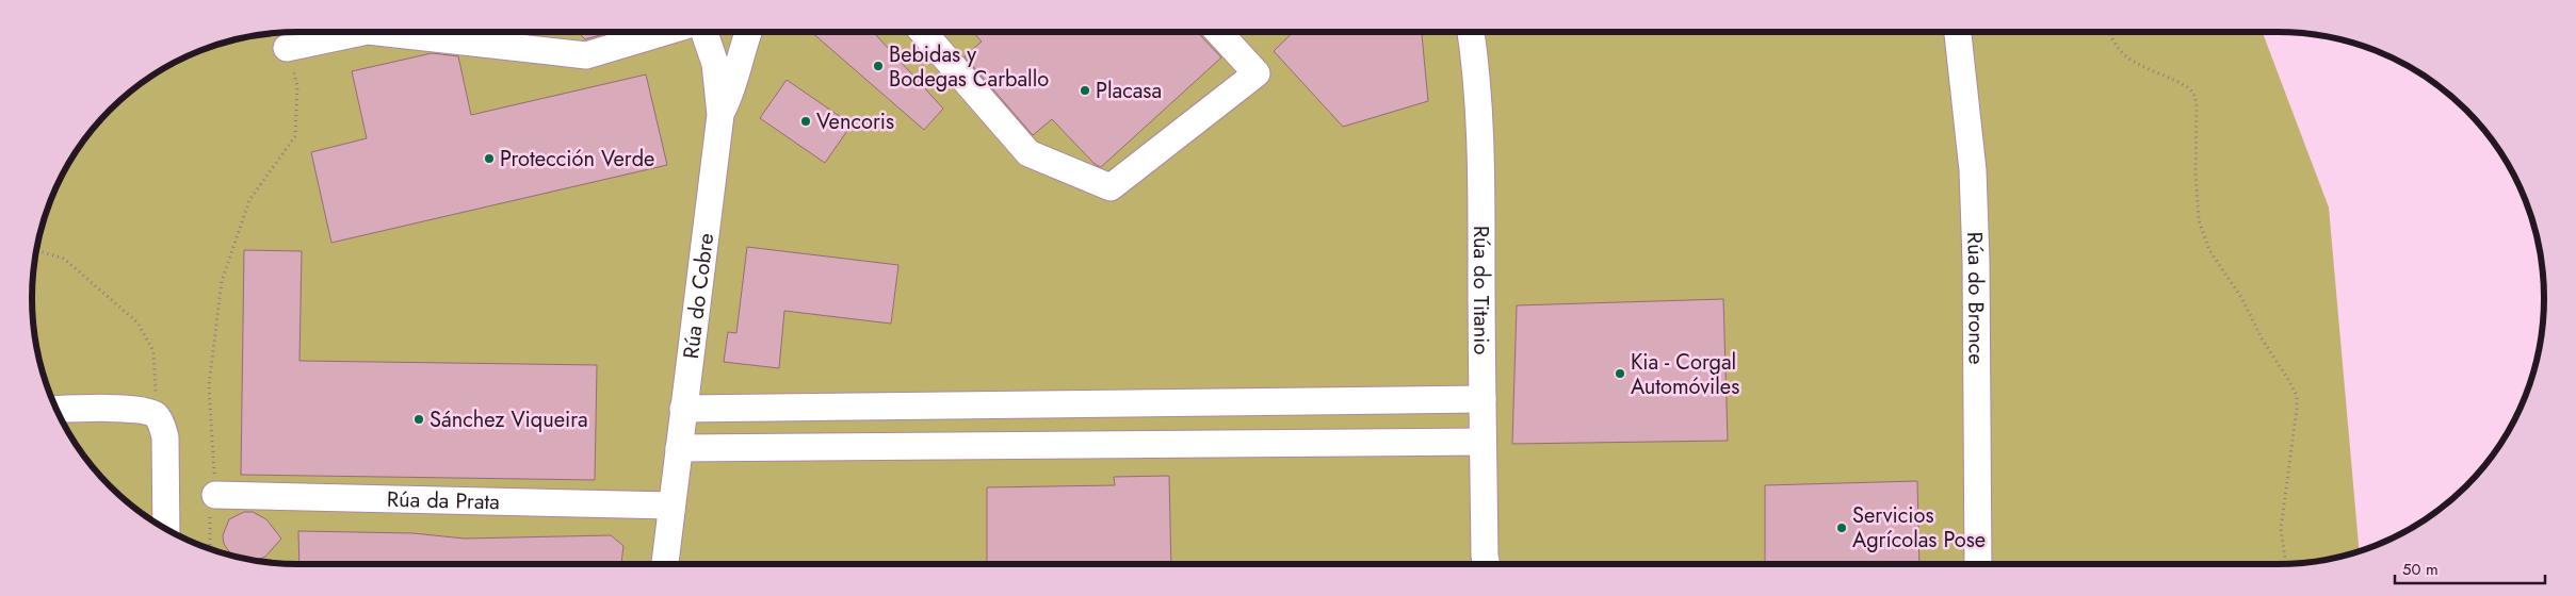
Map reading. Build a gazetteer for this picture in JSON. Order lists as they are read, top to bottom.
{
  "streets": {
    "street": [
      "Rúa do Titanio",
      "Rúa do Cobre",
      "Rúa do Bronce",
      "Rúa da Prata"
    ]
  },
  "crossings": [
    ["Rúa do Cobre", "Rúa da Prata"]
  ],
  "places": [
    "Bebidas y Bodegas Carballo",
    "Placasa",
    "Vencoris",
    "Protección Verde",
    "Kia - Corgal Automóviles",
    "Sánchez Viqueira",
    "Servicios Agrícolas Pose"
  ],
  "scale_bar": "50 m"
}
